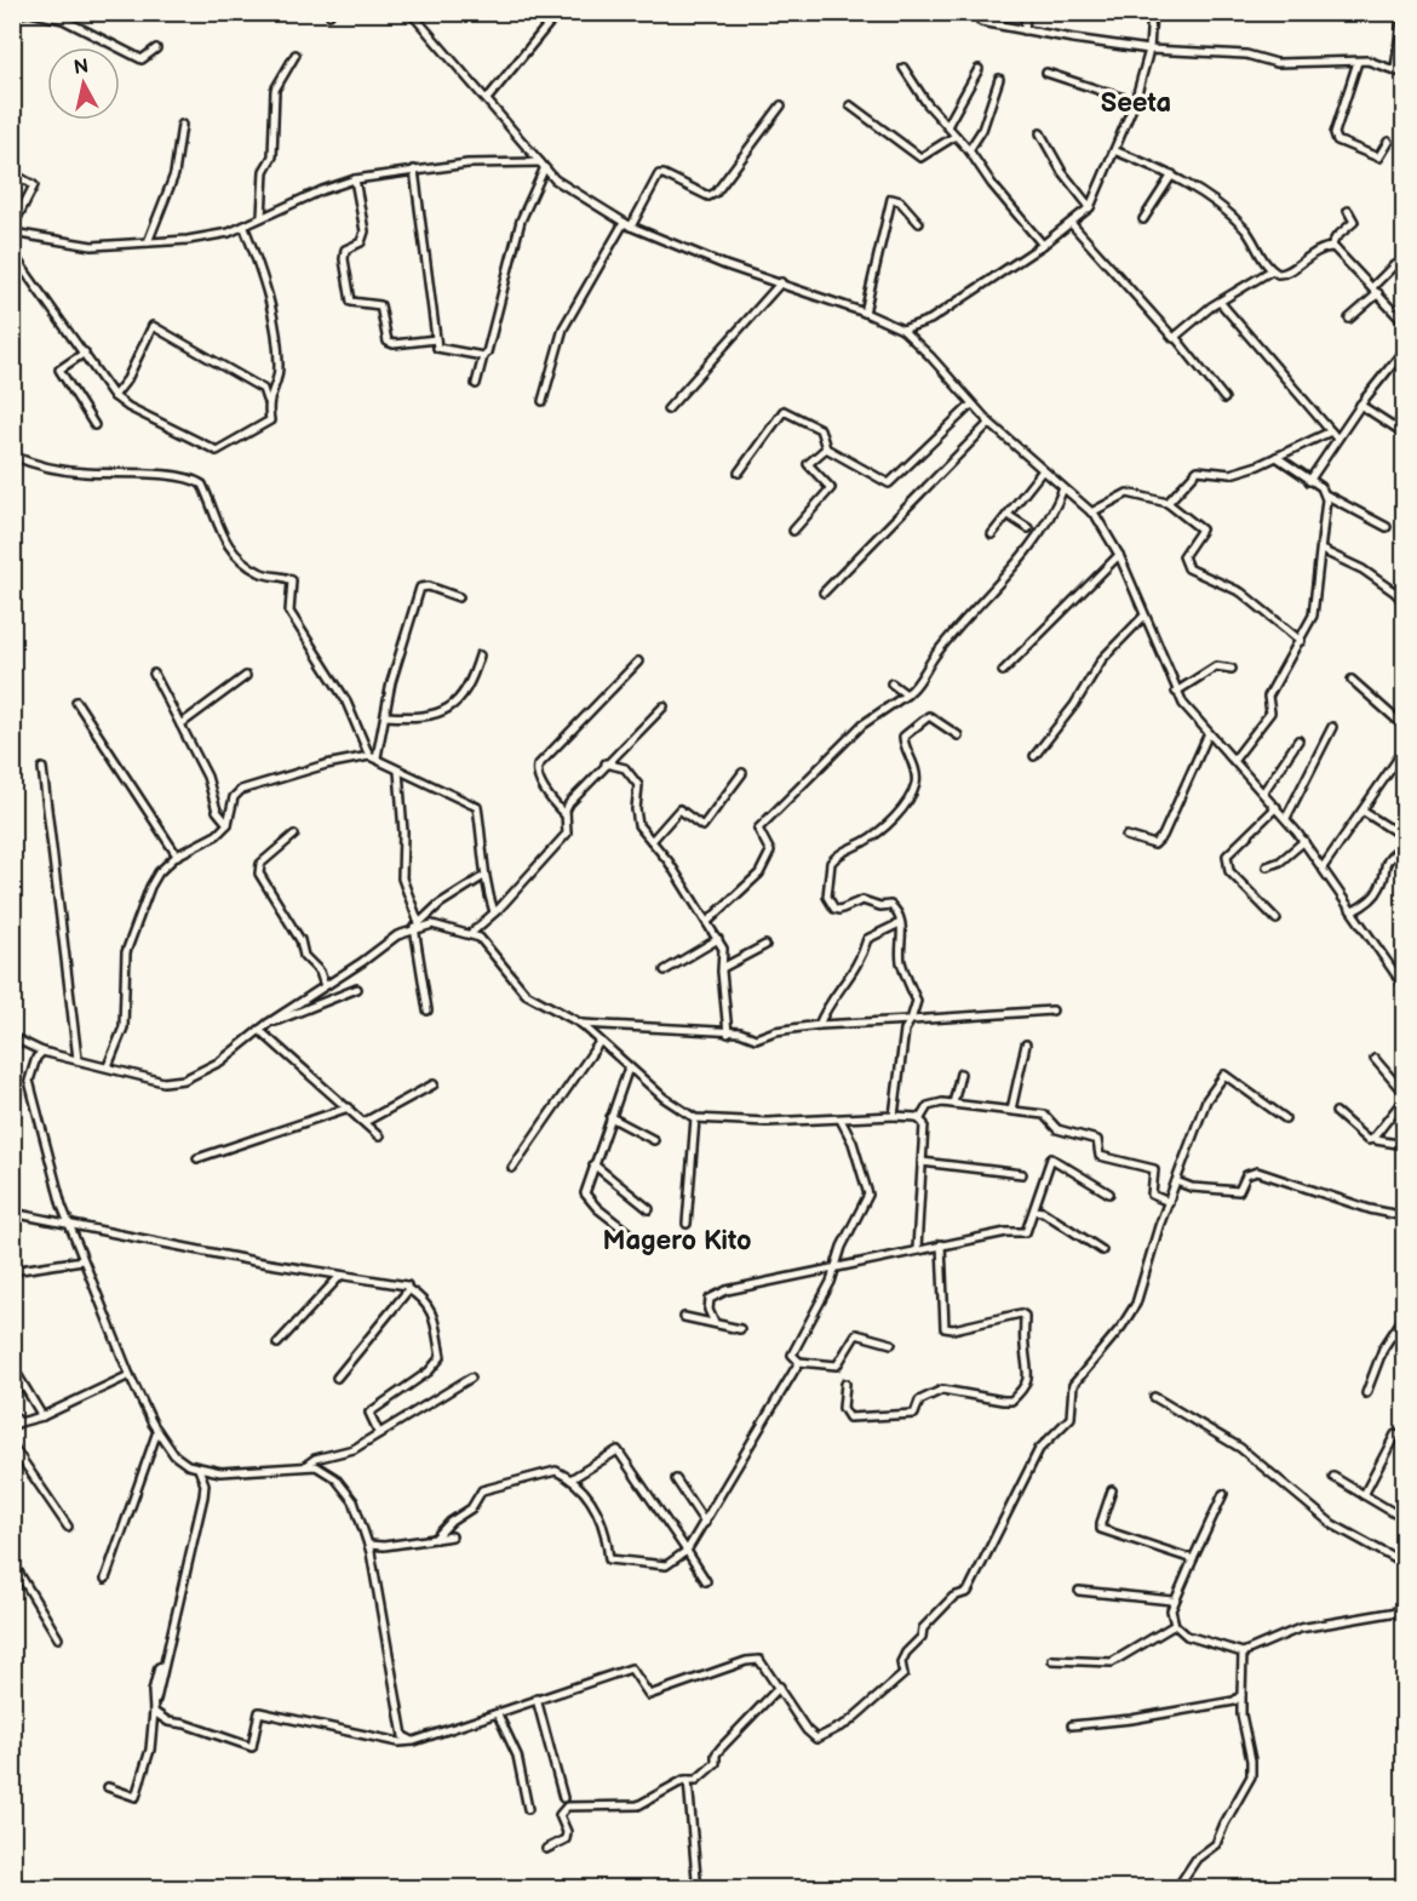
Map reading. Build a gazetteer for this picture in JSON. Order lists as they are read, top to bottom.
{
  "districts": ["Seeta", "Magero Kito"],
  "north": "top"
}
